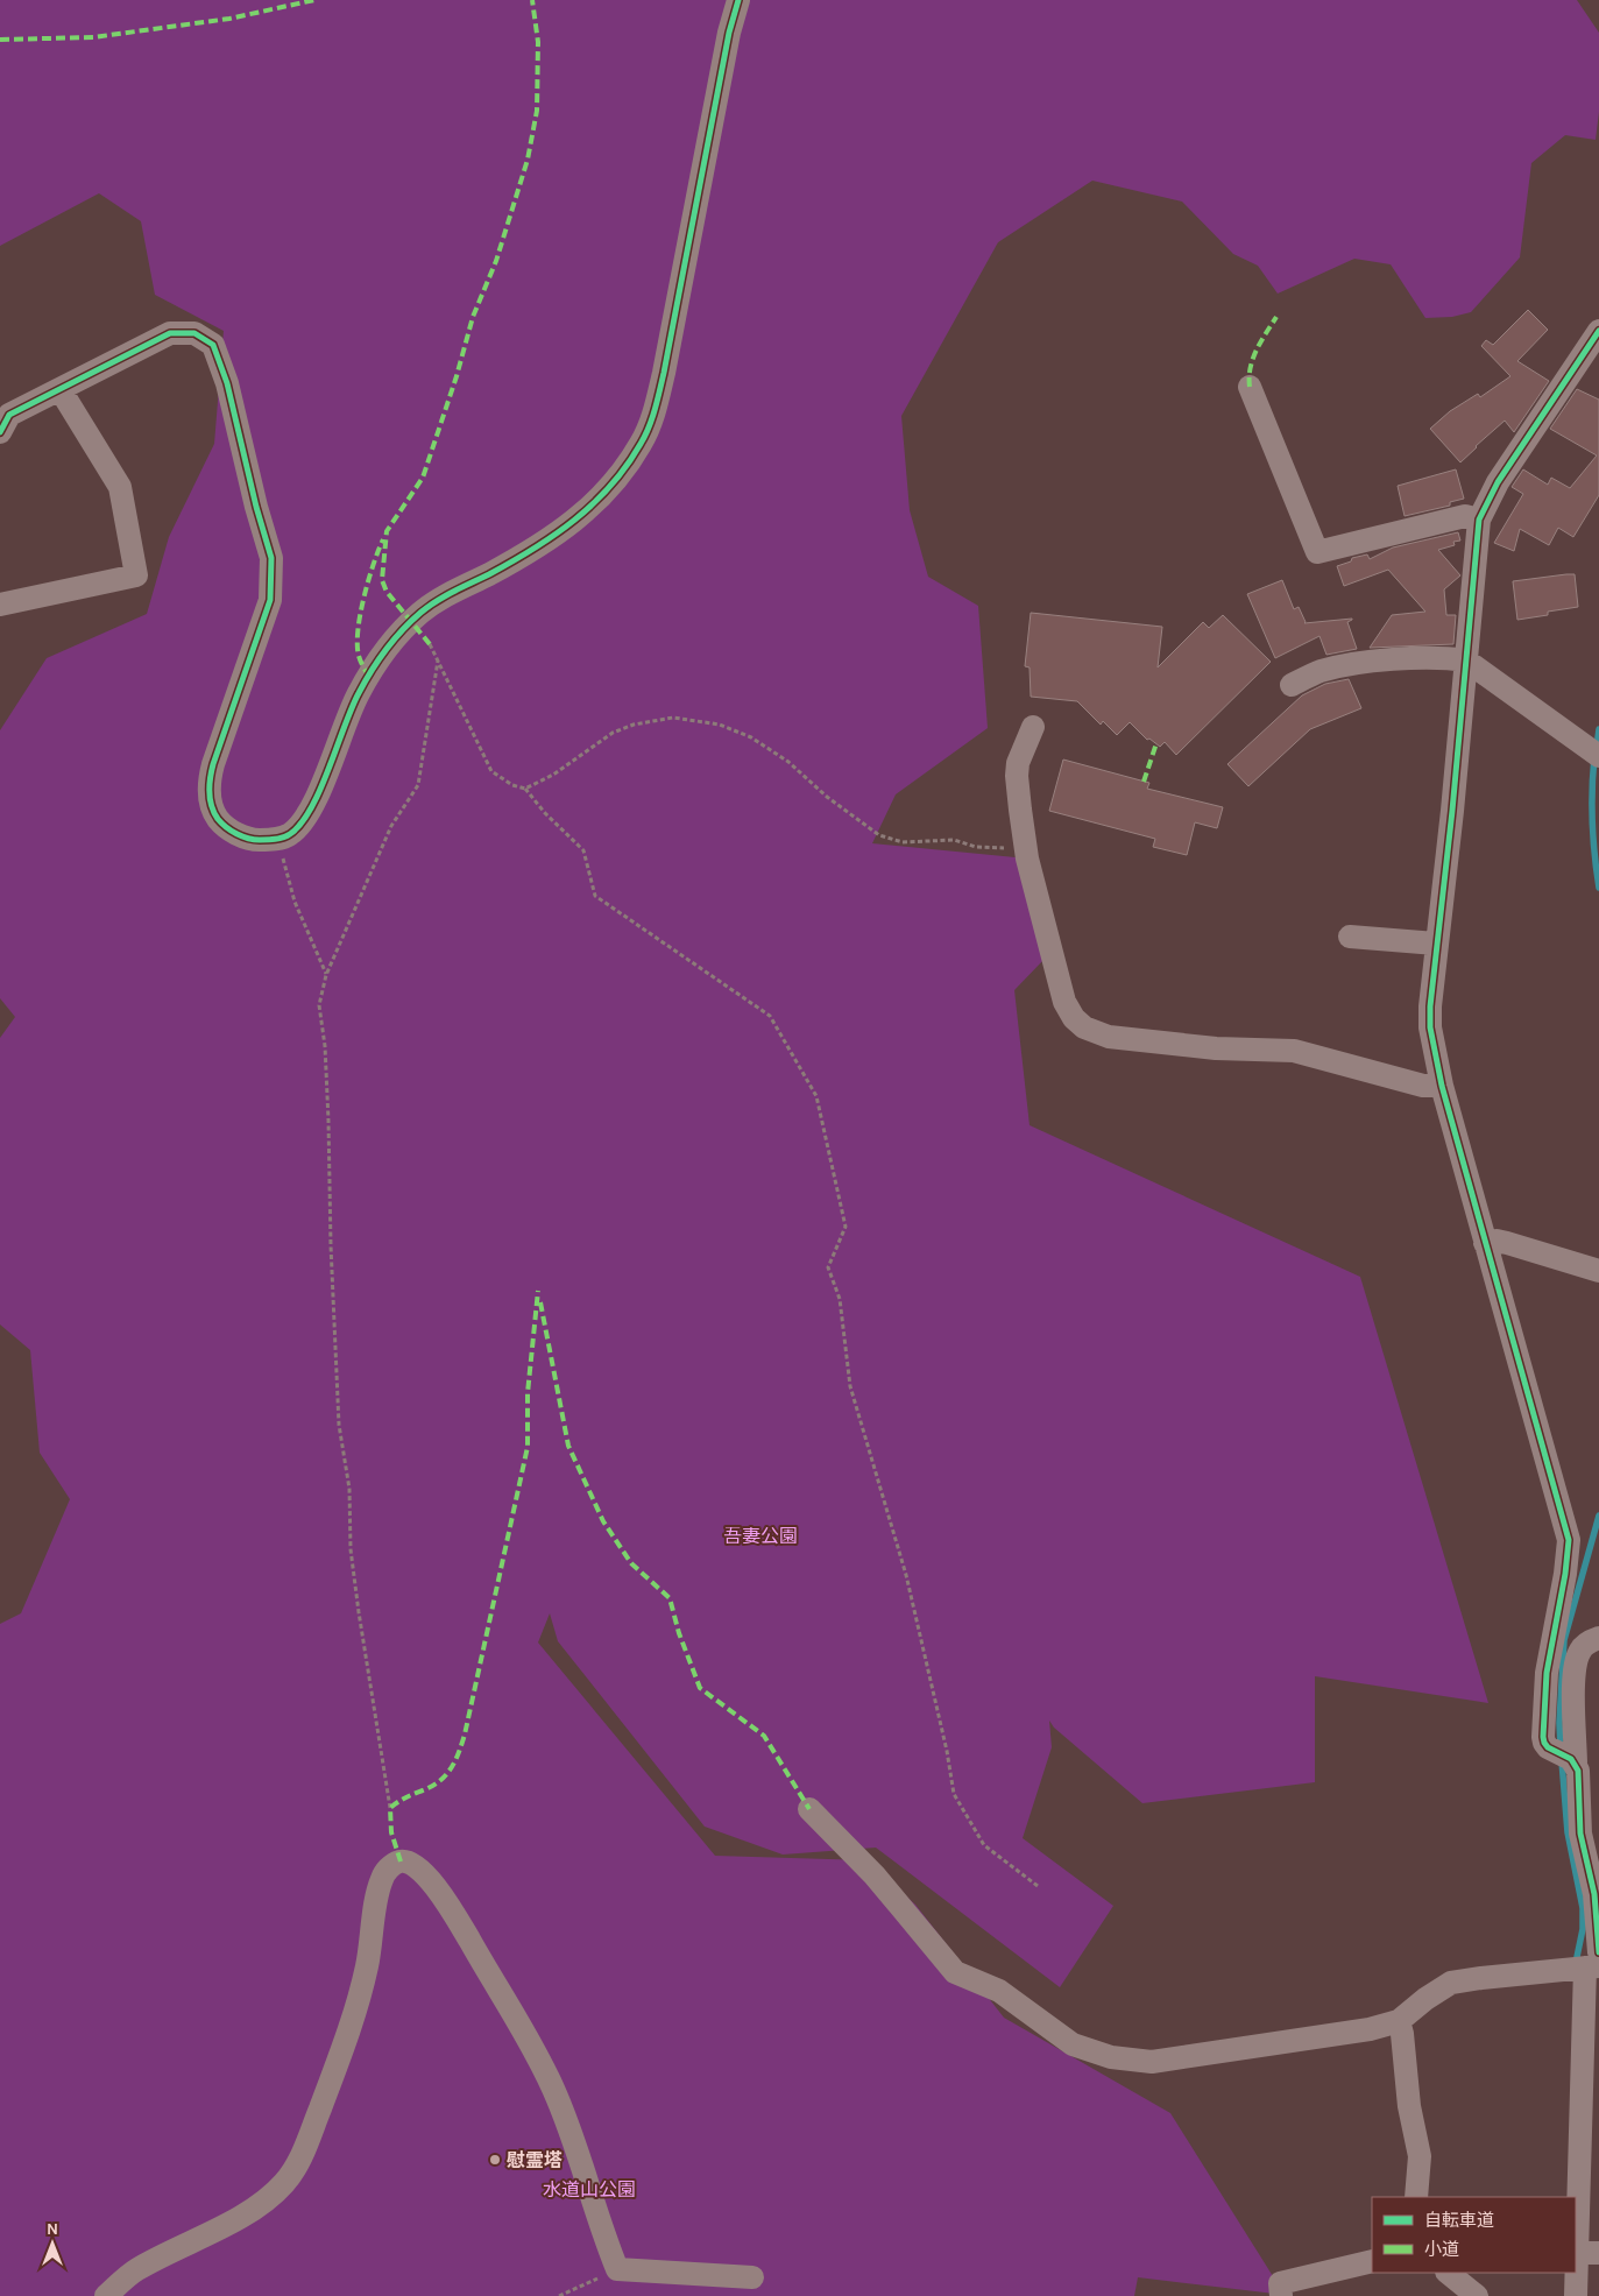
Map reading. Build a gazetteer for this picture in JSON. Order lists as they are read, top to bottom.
{
  "parks": ["吾妻公園", "水道山公園"],
  "places": ["慰霊塔"],
  "legend": ["自転車道", "小道"],
  "north": "top"
}
